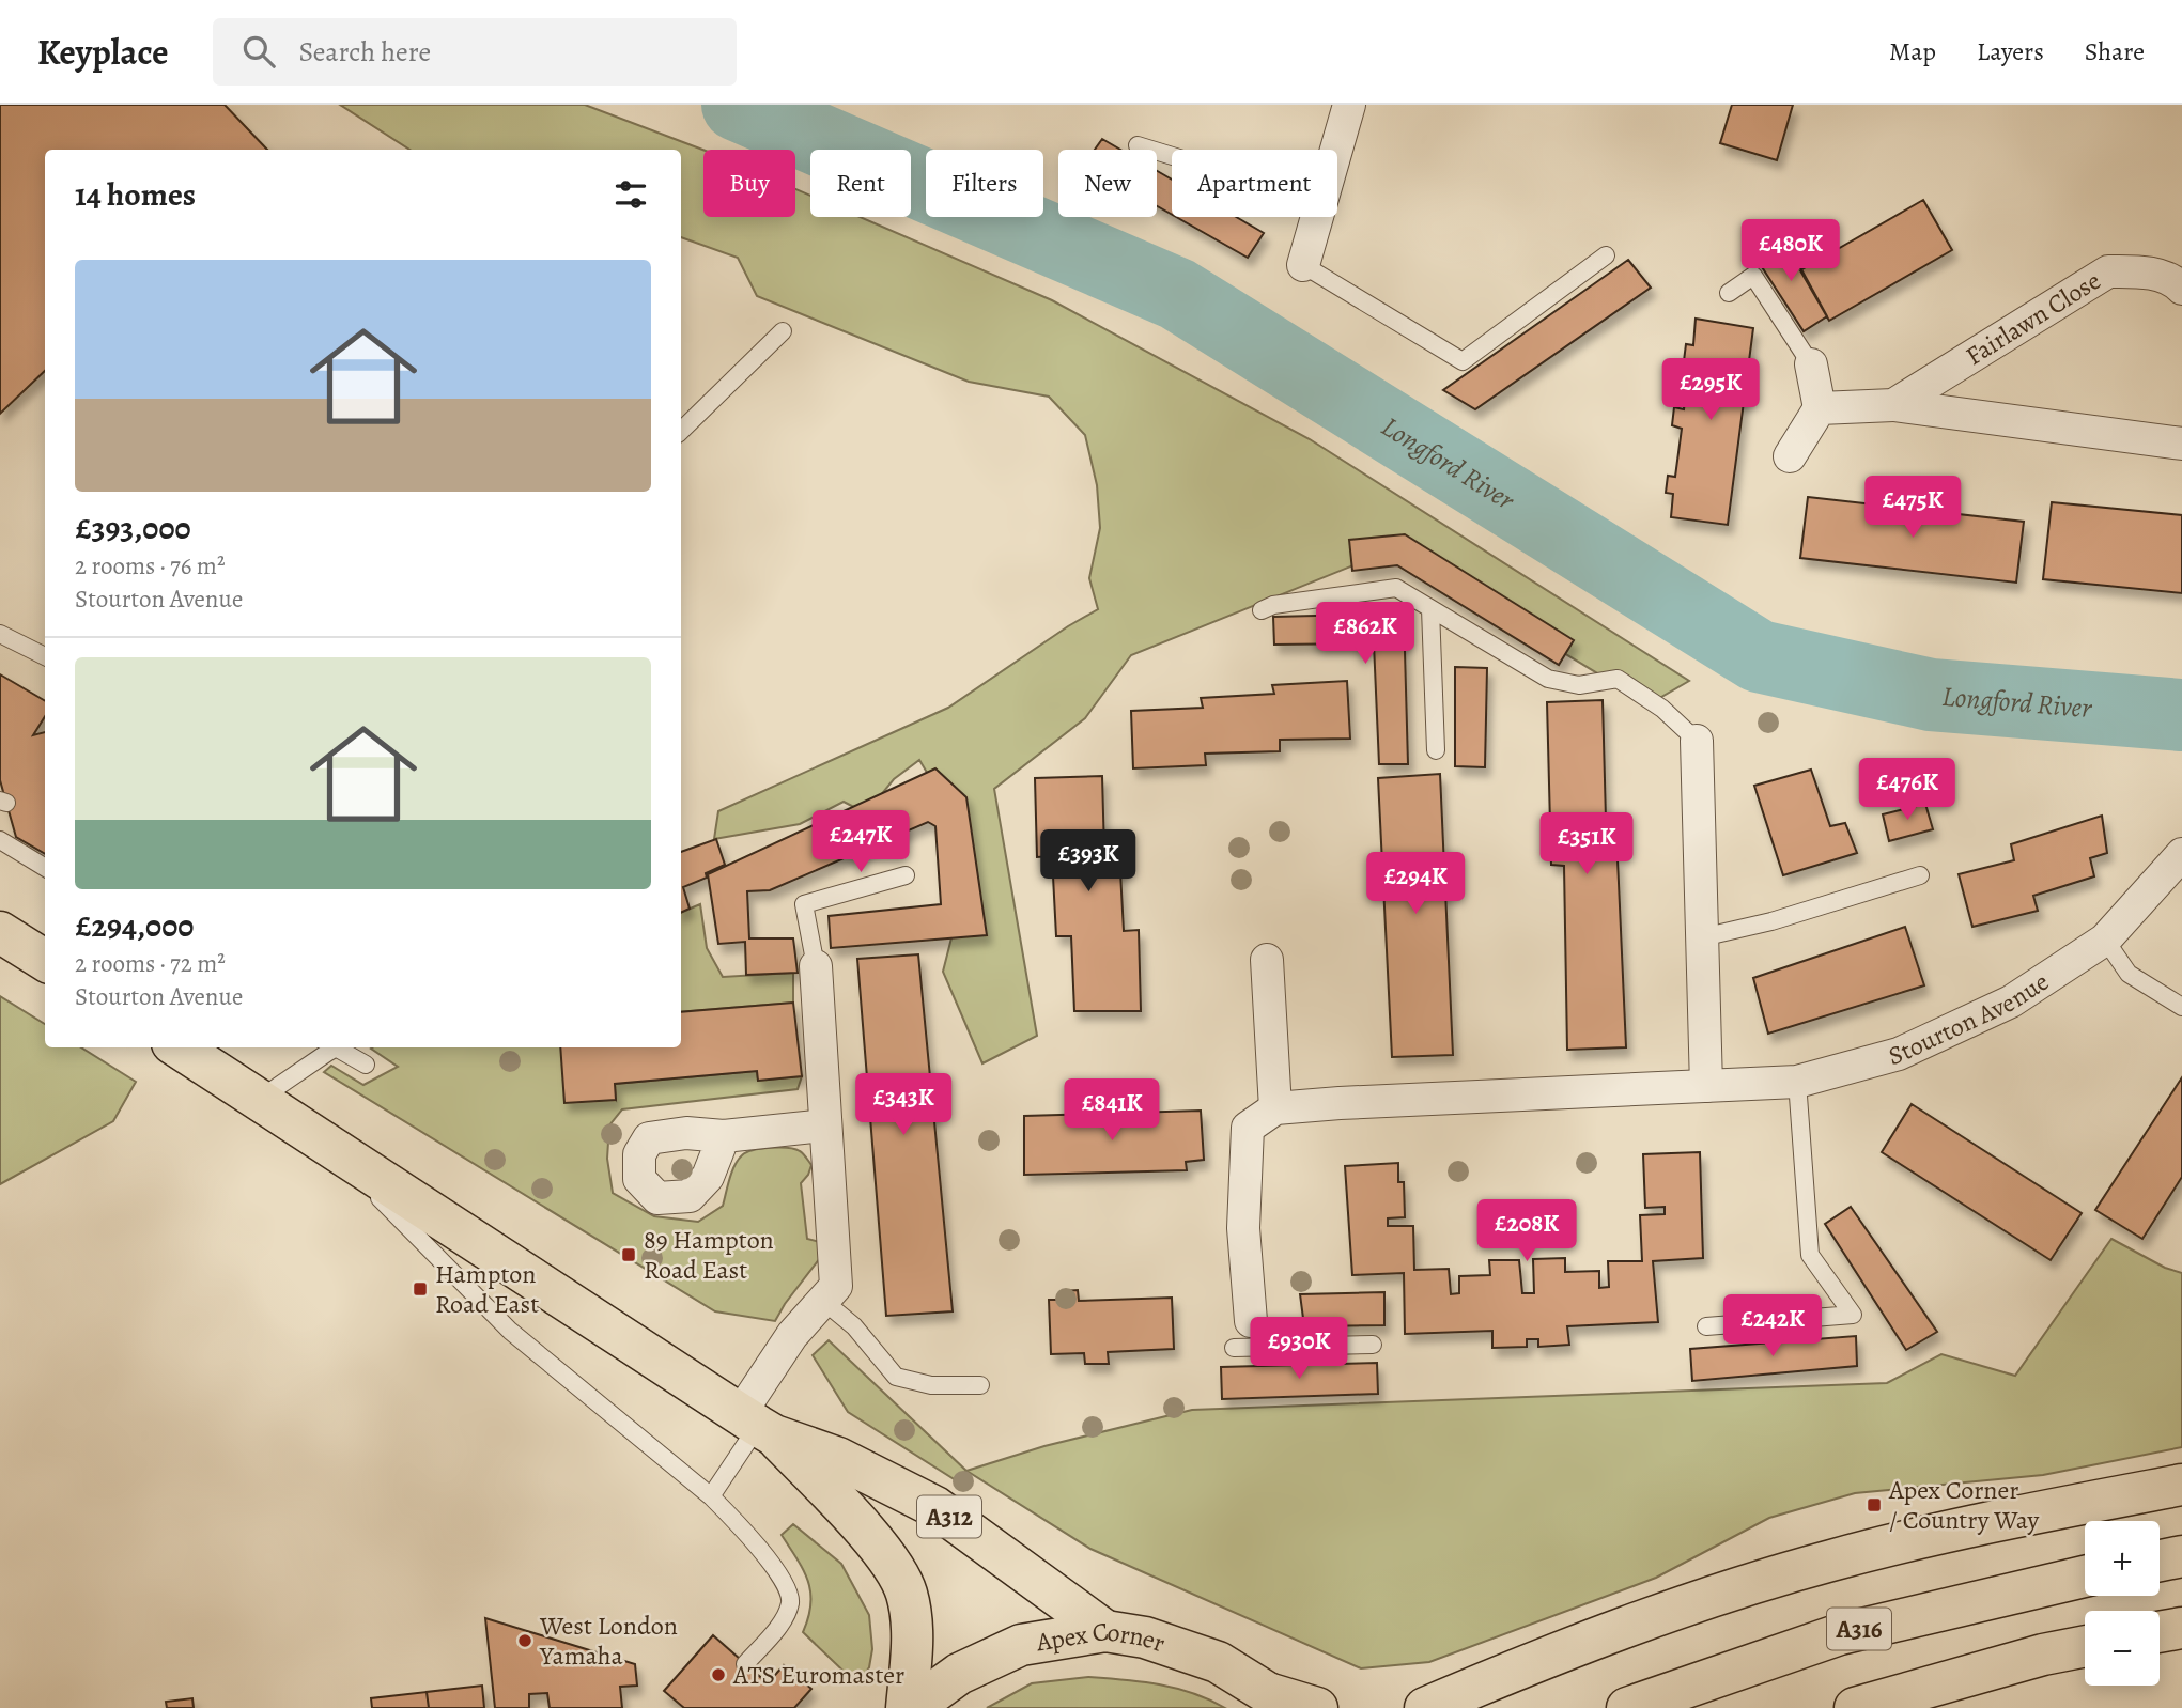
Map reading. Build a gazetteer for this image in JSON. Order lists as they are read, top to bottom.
{
  "streets": {
    "main road": ["A312", "A316", "Apex Corner"],
    "street": ["Fairlawn Close", "Stourton Avenue"]
  },
  "crossings": [
    ["A312", "Apex Corner"]
  ],
  "water": ["Longford River"],
  "places": {
    "transit": ["89 Hampton Road East", "Hampton Road East", "Apex Corner / Country Way"],
    "other": ["West London Yamaha", "ATS Euromaster"]
  },
  "page": {
    "header": "Keyplace",
    "search": "Search here",
    "nav": ["Map", "Layers", "Share"],
    "chip": [
      "Buy",
      "Rent",
      "Filters",
      "New",
      "Apartment"
    ],
    "heading": "14 homes",
    "price": [
      "£480K",
      "£295K",
      "£475K",
      "£862K",
      "£476K",
      "£247K",
      "£351K",
      "£393K",
      "£294K",
      "£343K",
      "£841K",
      "£208K",
      "£242K",
      "£930K"
    ],
    "list": [
      {
        "name": "£393,000",
        "note": "2 rooms · 76 m² · Stourton Avenue"
      },
      {
        "name": "£294,000",
        "note": "2 rooms · 72 m² · Stourton Avenue"
      }
    ],
    "map_buttons": ["+", "−"]
  }
}
